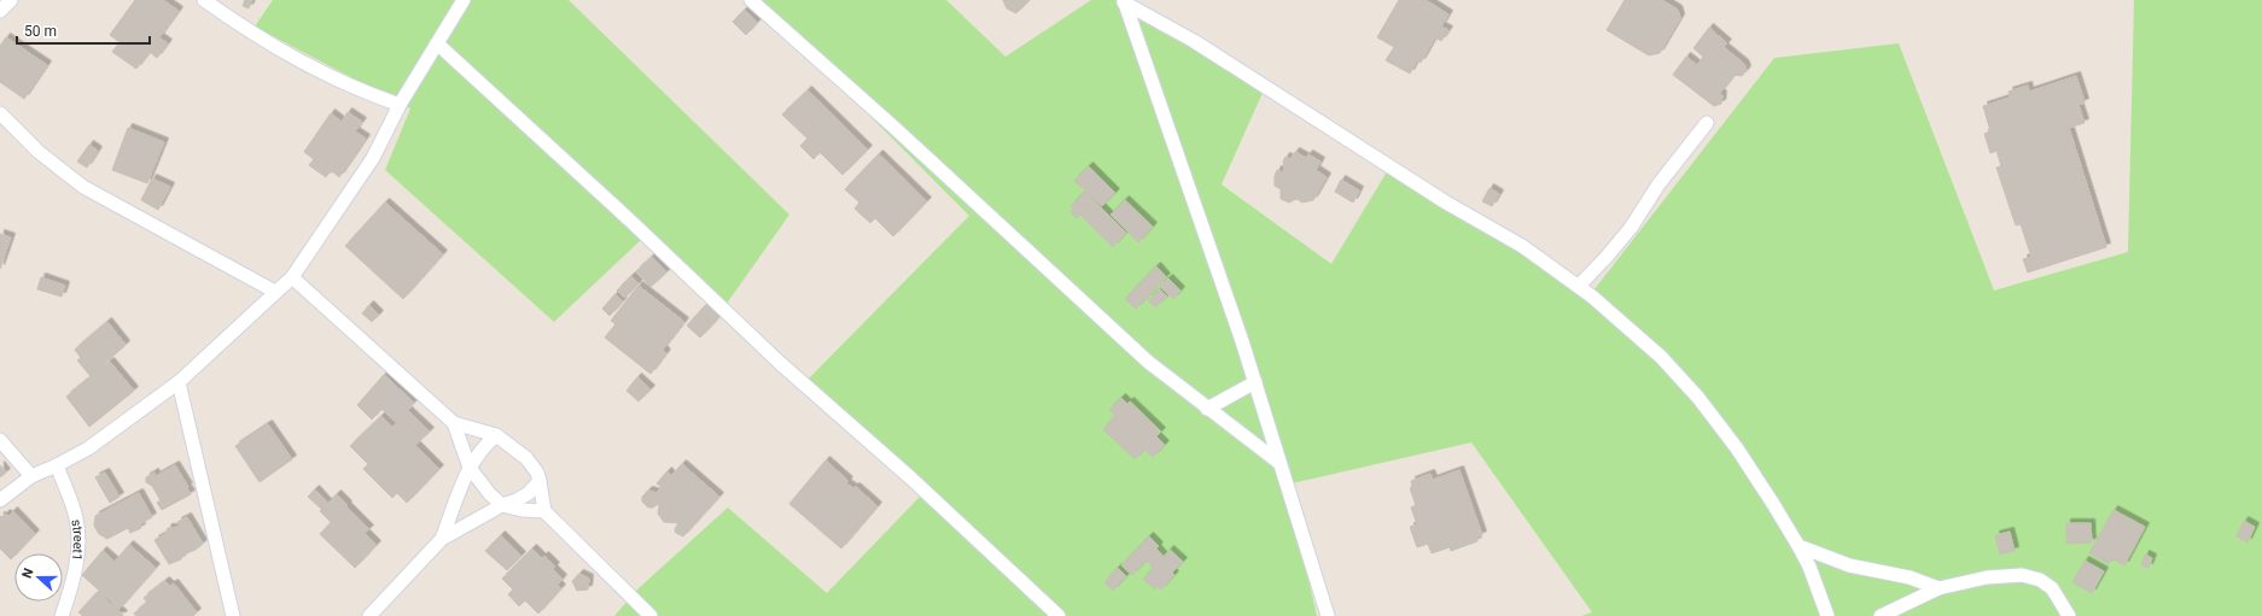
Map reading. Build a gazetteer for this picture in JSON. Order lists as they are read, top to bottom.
{
  "streets": {
    "street": ["street1"]
  },
  "scale_bar": "50 m",
  "north": "left"
}
